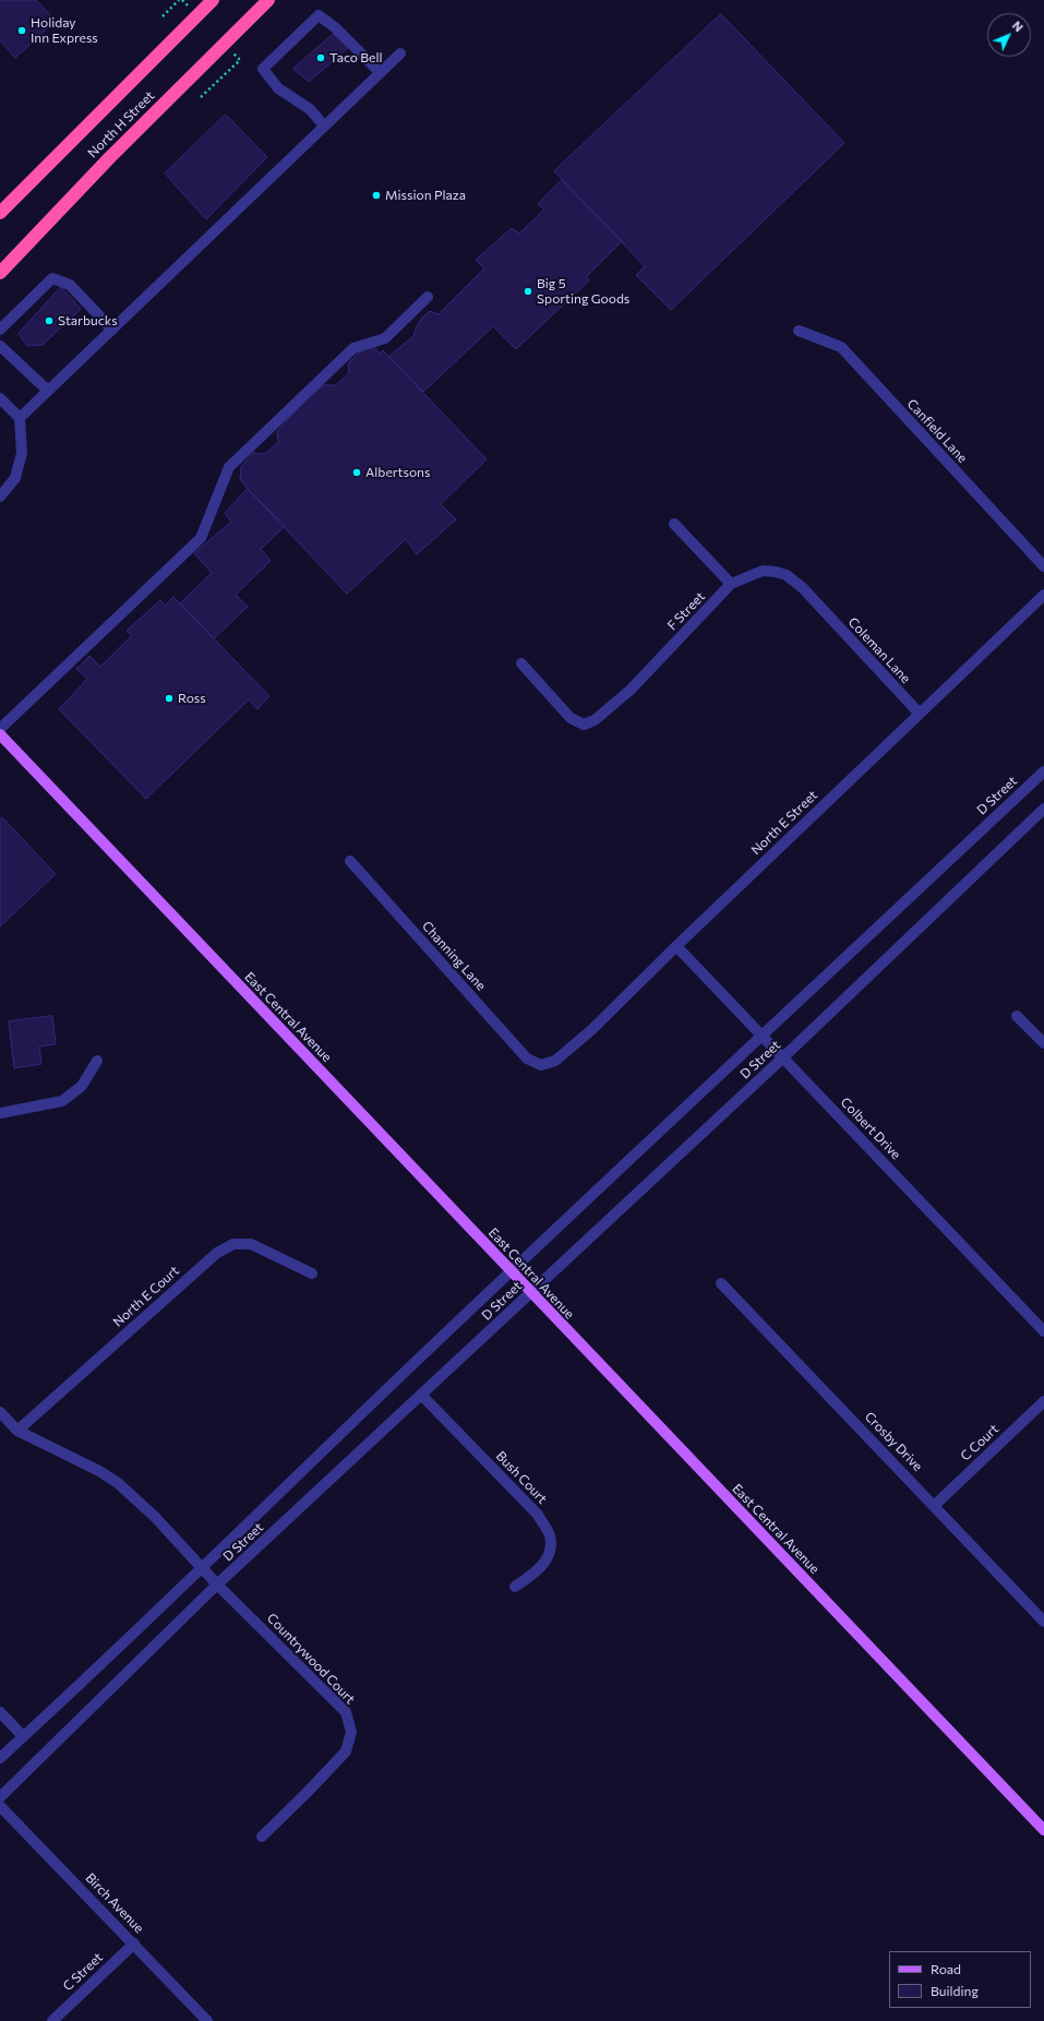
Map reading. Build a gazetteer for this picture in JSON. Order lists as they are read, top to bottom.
{
  "streets": {
    "highway": ["North H Street"],
    "main road": ["East Central Avenue"],
    "street": [
      "Canfield Lane",
      "F Street",
      "Coleman Lane",
      "D Street",
      "North E Street",
      "Channing Lane",
      "Colbert Drive",
      "North E Court",
      "Crosby Drive",
      "C Court",
      "Bush Court",
      "Countrywood Court",
      "Birch Avenue",
      "C Street"
    ]
  },
  "crossings": [
    ["F Street", "Coleman Lane"],
    ["Coleman Lane", "North E Street"],
    ["D Street", "East Central Avenue"],
    ["D Street", "Colbert Drive"],
    ["D Street", "Bush Court"],
    ["D Street", "Countrywood Court"],
    ["North E Street", "Channing Lane"],
    ["North E Street", "Colbert Drive"],
    ["North E Court", "Countrywood Court"],
    ["Crosby Drive", "C Court"],
    ["Birch Avenue", "C Street"]
  ],
  "places": [
    "Holiday Inn Express",
    "Taco Bell",
    "Mission Plaza",
    "Big 5 Sporting Goods",
    "Starbucks",
    "Albertsons",
    "Ross"
  ],
  "legend": ["Road", "Building"],
  "north": "top right"
}
